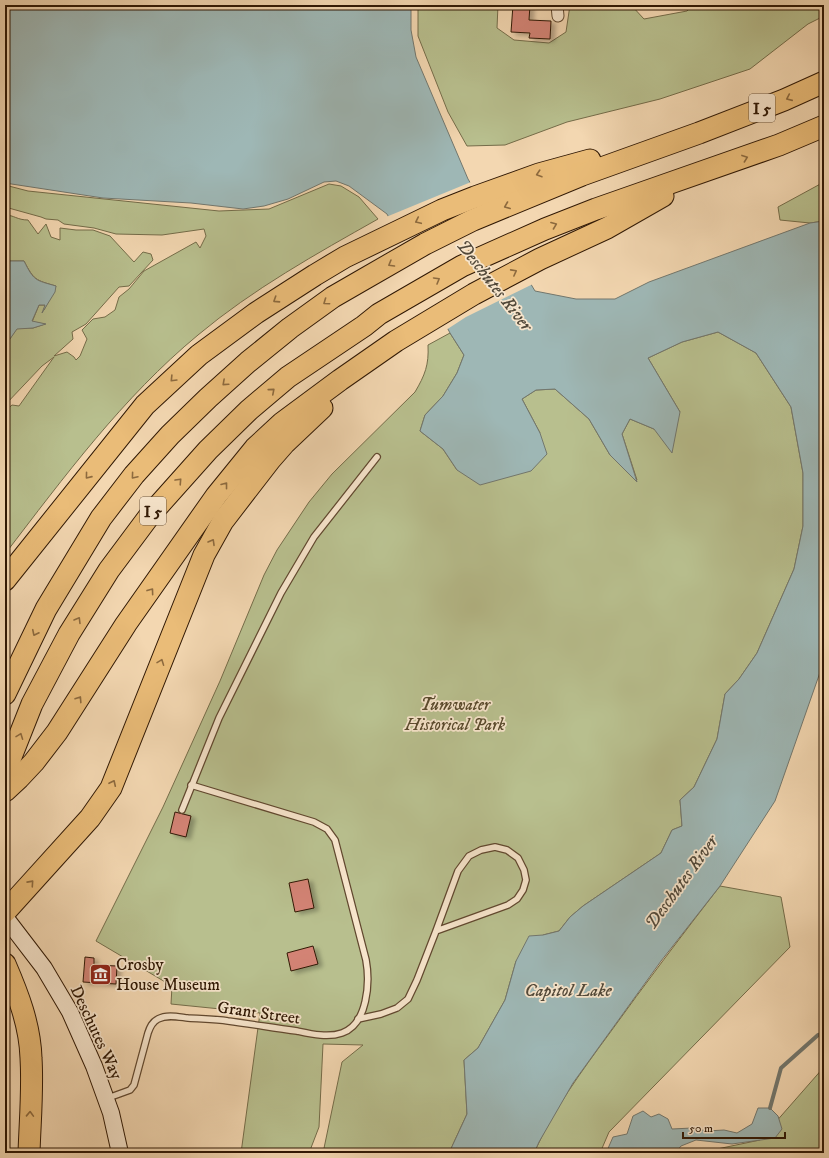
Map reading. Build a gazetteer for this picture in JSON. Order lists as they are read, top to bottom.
{
  "streets": {
    "highway": ["I 5"],
    "main road": ["Deschutes Way"],
    "lane": ["Grant Street"]
  },
  "crossings": [
    ["Grant Street", "Deschutes Way"]
  ],
  "water": ["Deschutes River", "Capitol Lake"],
  "parks": ["Tumwater Historical Park"],
  "places": {
    "museum": ["Crosby House Museum"]
  },
  "scale_bar": "50 m"
}
